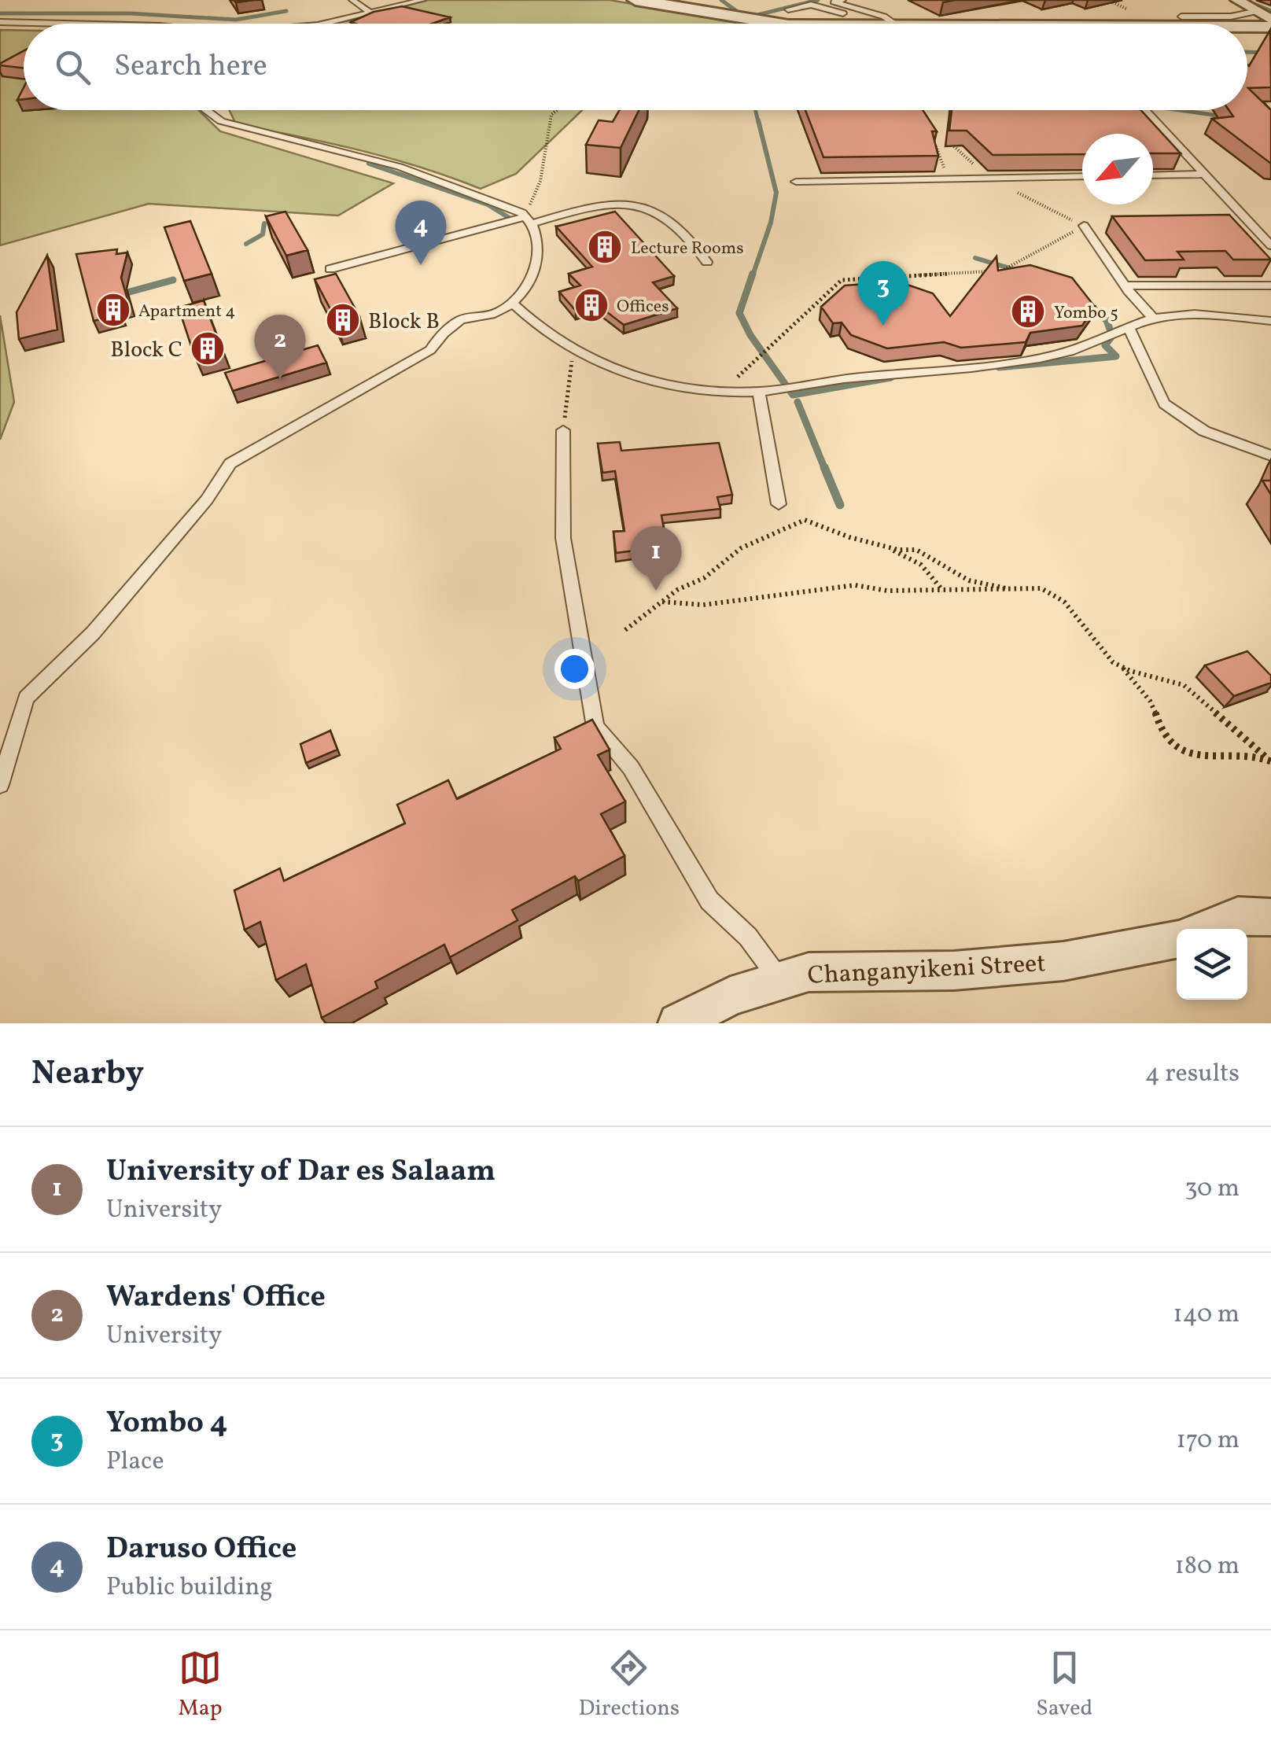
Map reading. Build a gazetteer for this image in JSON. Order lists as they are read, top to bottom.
{
  "streets": {
    "street": ["Changanyikeni Street"]
  },
  "places": {
    "building": [
      "Lecture Rooms",
      "Offices",
      "Apartment 4",
      "Yombo 5",
      "Block B",
      "Block C"
    ]
  },
  "north": "bottom left",
  "page": {
    "search": "Search here",
    "pins": [
      "4",
      "3",
      "2",
      "1"
    ],
    "heading": ["Nearby", "4 results"],
    "list": [
      {
        "mark": "1",
        "name": "University of Dar es Salaam",
        "note": "University",
        "value": "30 m"
      },
      {
        "mark": "2",
        "name": "Wardens' Office",
        "note": "University",
        "value": "140 m"
      },
      {
        "mark": "3",
        "name": "Yombo 4",
        "note": "Place",
        "value": "170 m"
      },
      {
        "mark": "4",
        "name": "Daruso Office",
        "note": "Public building",
        "value": "180 m"
      }
    ],
    "nav": ["Map", "Directions", "Saved"]
  }
}
